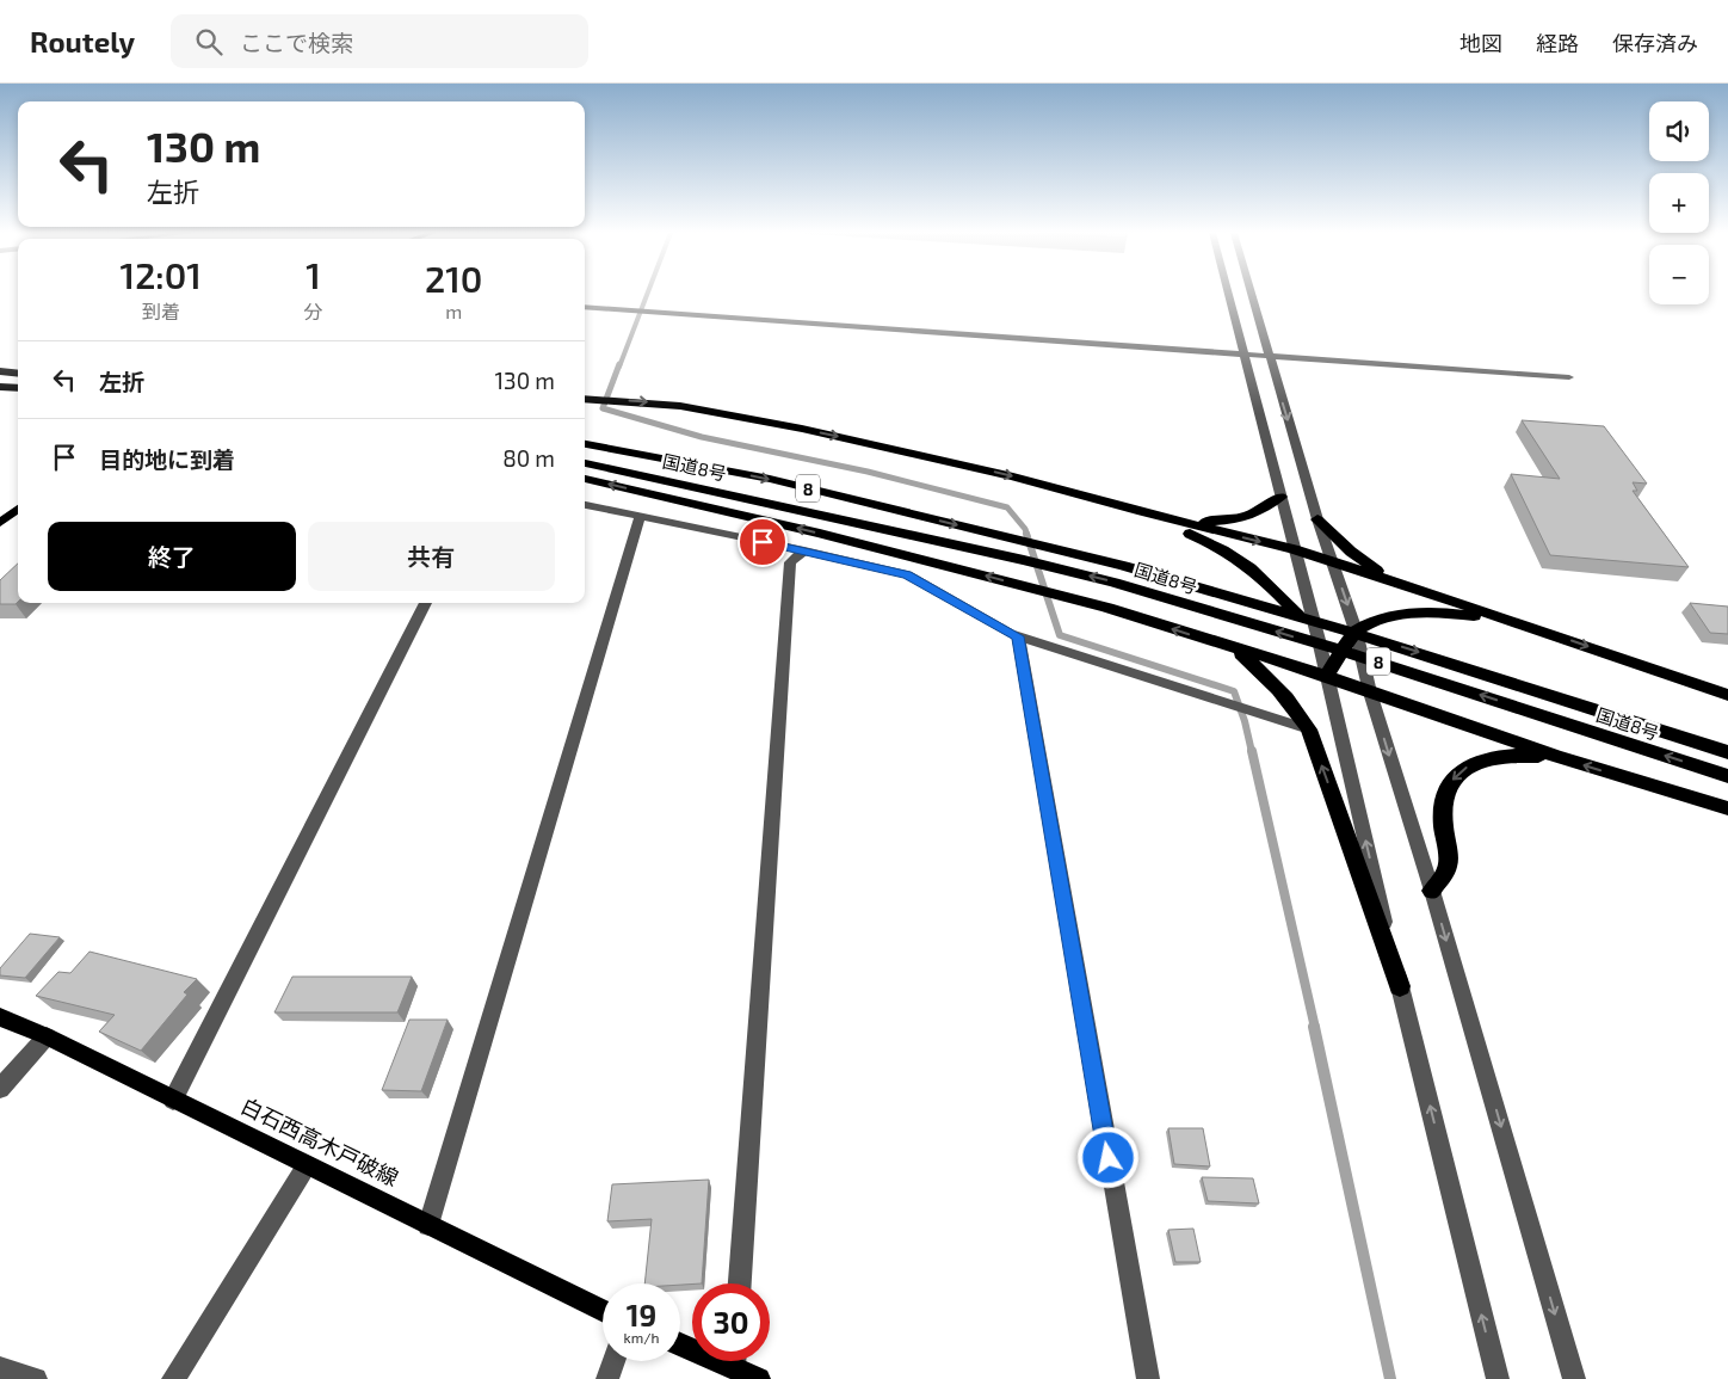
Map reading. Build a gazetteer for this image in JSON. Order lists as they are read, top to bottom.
{
  "streets": {
    "highway": ["国道8号", "8"],
    "main road": ["白石西高木戸破線"]
  },
  "page": {
    "header": "Routely",
    "search": "ここで検索",
    "nav": ["地図", "経路", "保存済み"],
    "map_buttons": ["+", "−"],
    "turn": ["130 m", "左折"],
    "eta": [
      "12:01",
      "到着",
      "1",
      "分",
      "210",
      "m"
    ],
    "list": [
      {
        "name": "左折",
        "value": "130 m"
      },
      {
        "name": "目的地に到着",
        "value": "80 m"
      }
    ],
    "buttons": ["終了", "共有"],
    "speed": "19 km/h",
    "limit": "30"
  }
}
